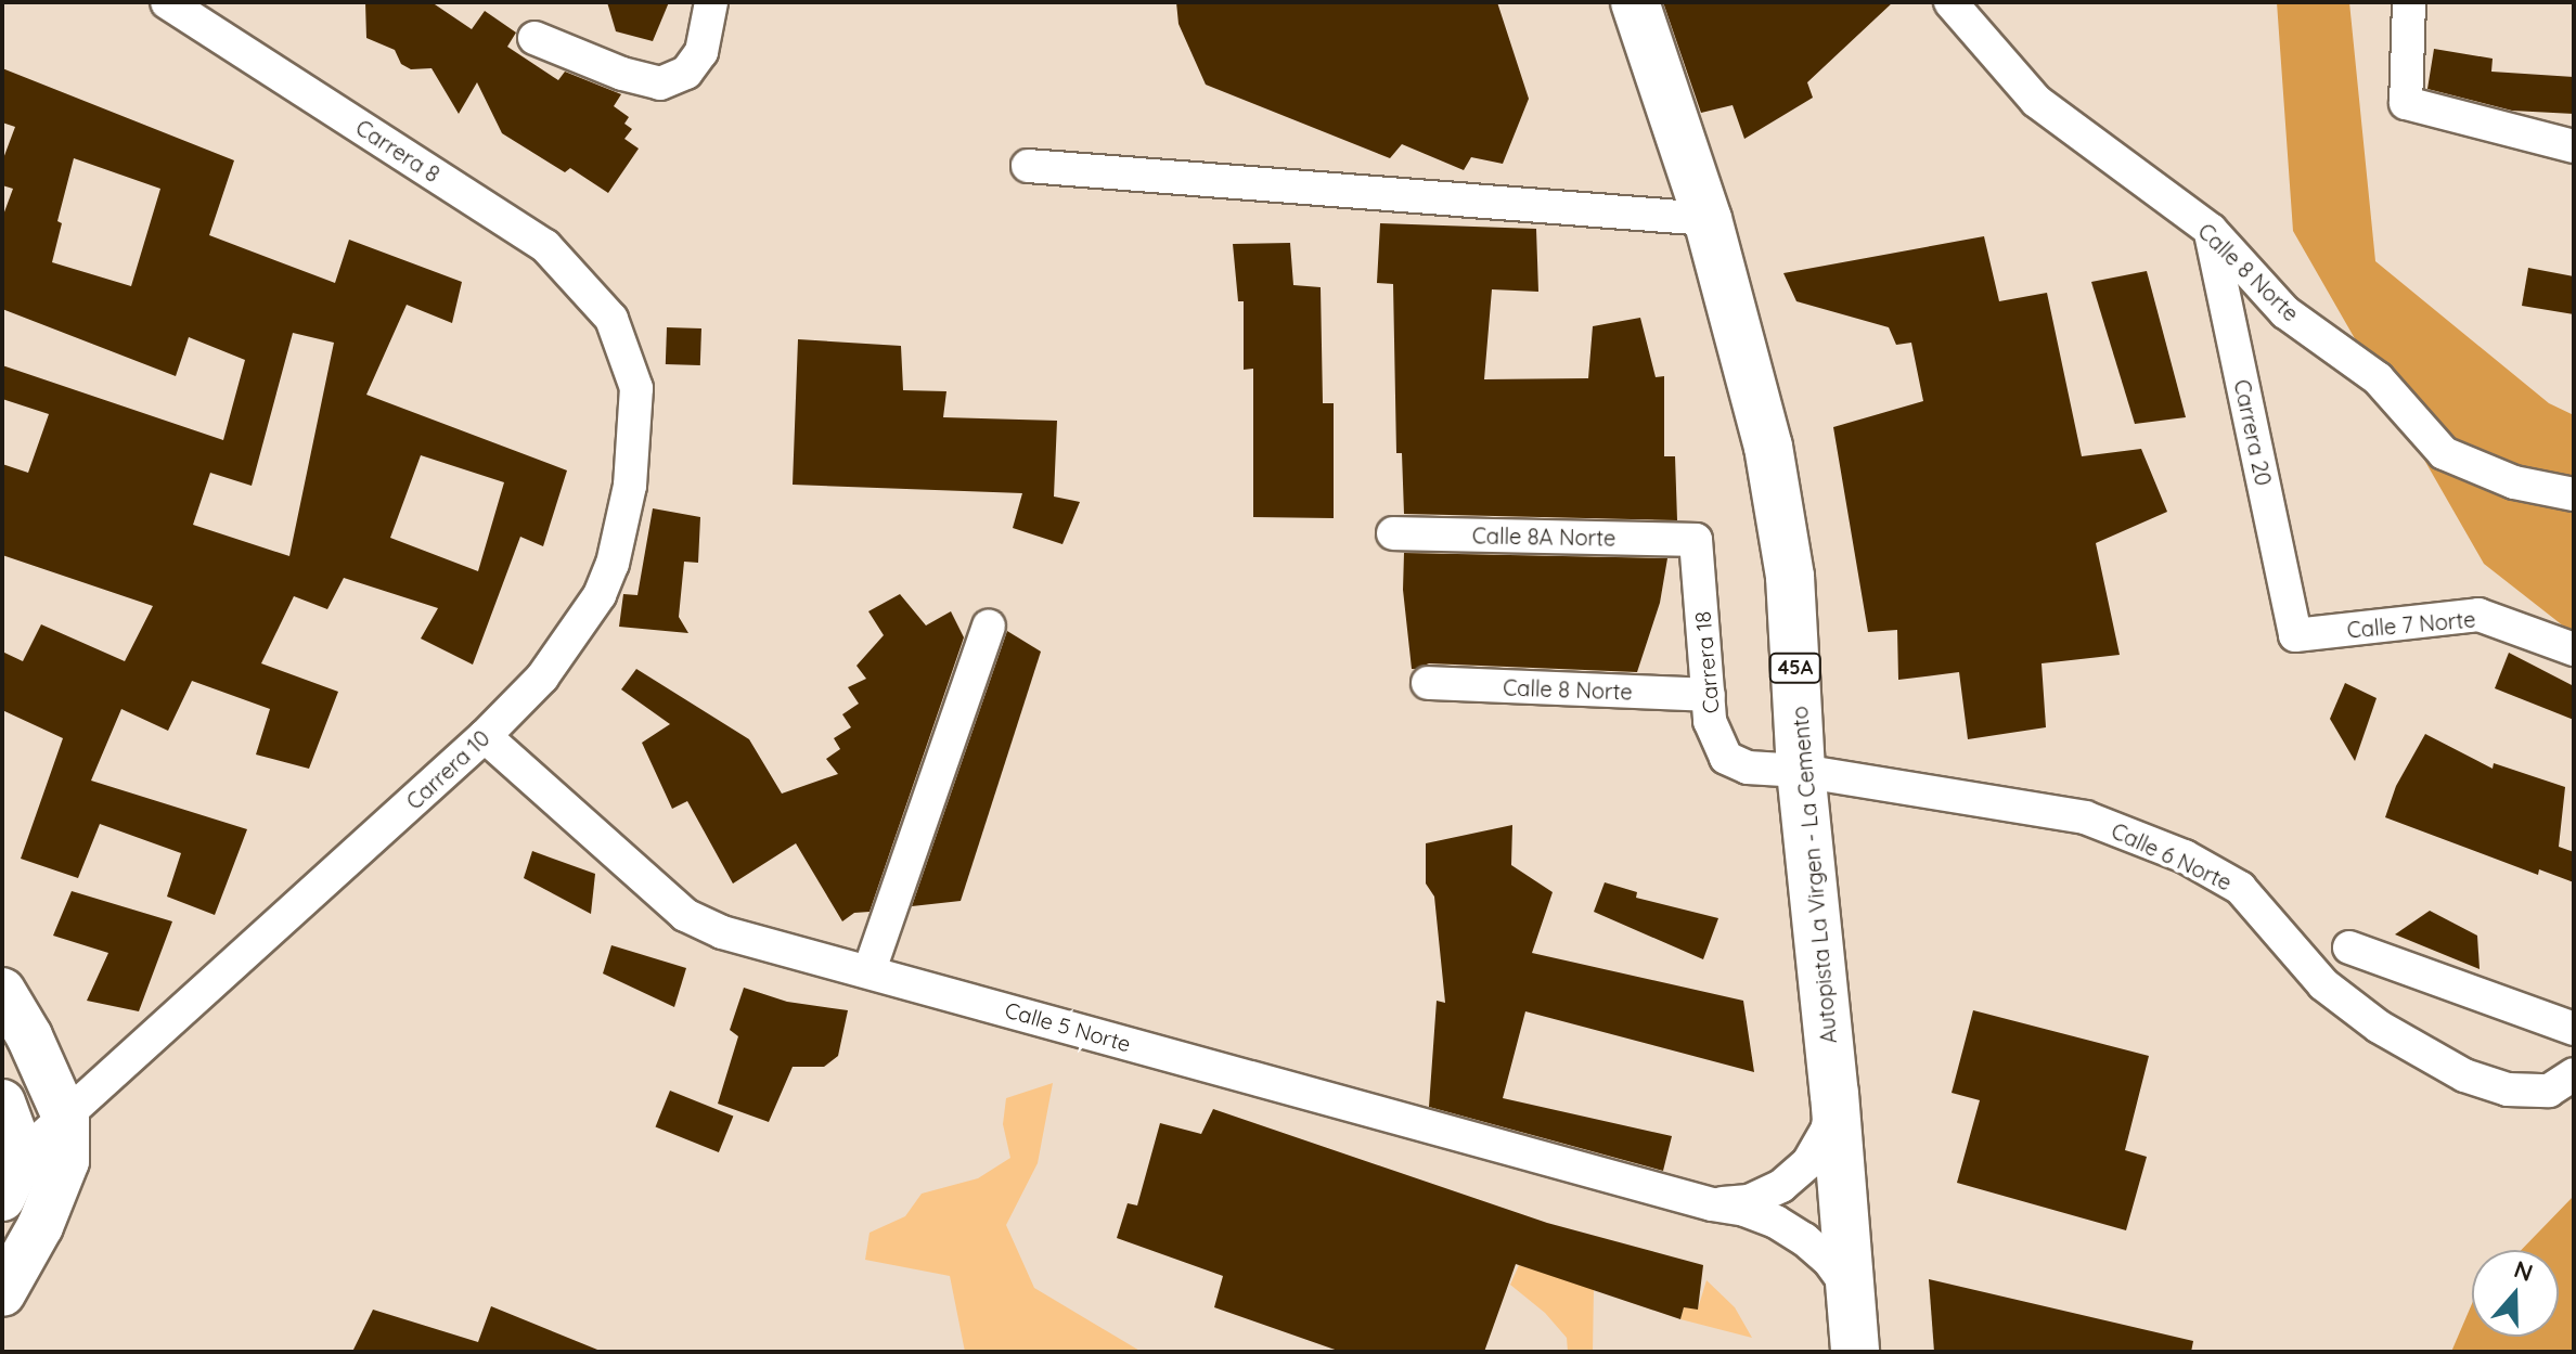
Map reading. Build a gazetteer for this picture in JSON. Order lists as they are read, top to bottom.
{
  "streets": {
    "main road": ["45A", "Autopista La Virgen - La Cemento"],
    "street": [
      "Carrera 8",
      "Calle 8 Norte",
      "Carrera 20",
      "Calle 8A Norte",
      "Calle 7 Norte",
      "Carrera 18",
      "Carrera 10",
      "Calle 6 Norte",
      "Calle 5 Norte"
    ]
  },
  "crossings": [
    ["Carrera 8", "Carrera 10"],
    ["Calle 8 Norte", "Carrera 20"],
    ["Calle 8 Norte", "Carrera 18"],
    ["Carrera 20", "Calle 7 Norte"],
    ["Calle 8A Norte", "Carrera 18"],
    ["Carrera 18", "Calle 6 Norte"],
    ["Carrera 18", "Autopista La Virgen - La Cemento"],
    ["Carrera 10", "Calle 5 Norte"],
    ["Calle 6 Norte", "Autopista La Virgen - La Cemento"],
    ["Autopista La Virgen - La Cemento", "Calle 5 Norte"]
  ],
  "north": "top"
}
